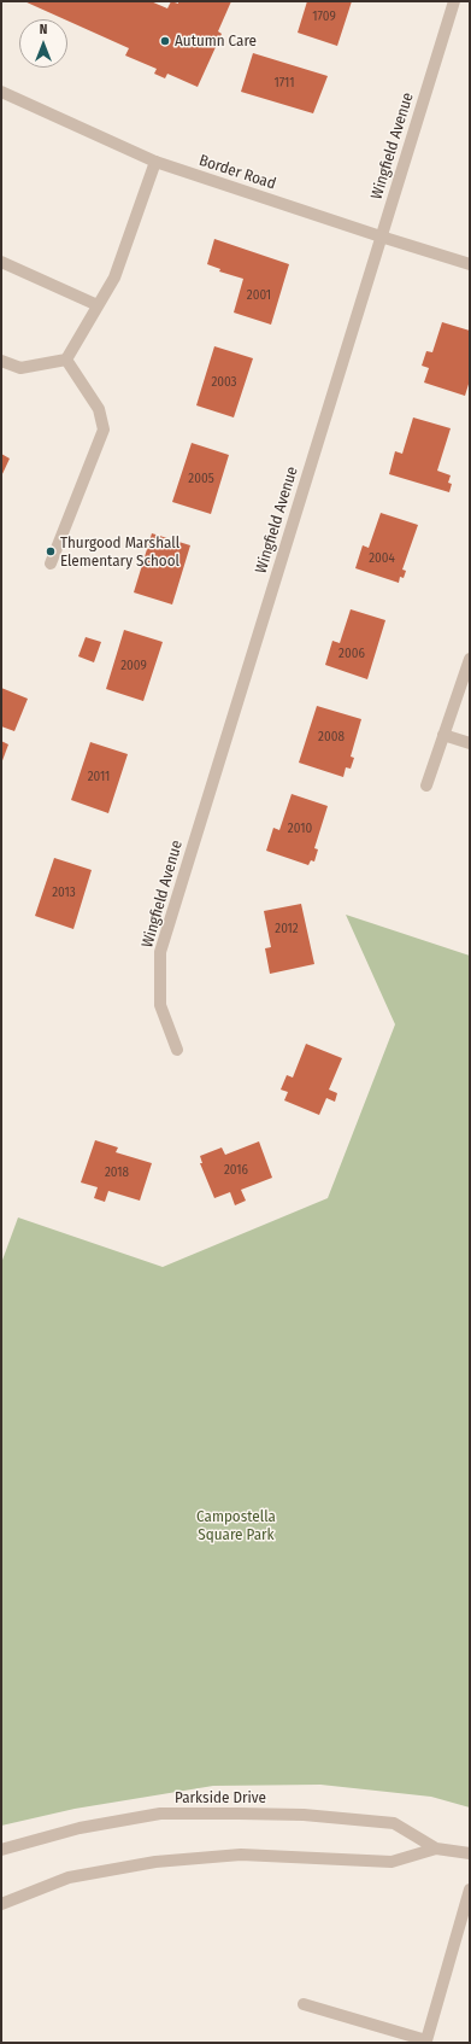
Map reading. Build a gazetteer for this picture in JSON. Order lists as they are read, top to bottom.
{
  "streets": {
    "street": ["Wingfield Avenue", "Border Road", "Parkside Drive"]
  },
  "crossings": [
    ["Wingfield Avenue", "Border Road"]
  ],
  "parks": ["Campostella Square Park"],
  "places": ["Autumn Care", "Thurgood Marshall Elementary School"],
  "house_numbers": [
    "1709",
    "1711",
    "2001",
    "2003",
    "2005",
    "2004",
    "2006",
    "2009",
    "2008",
    "2011",
    "2010",
    "2013",
    "2012",
    "2016",
    "2018"
  ],
  "north": "top"
}
